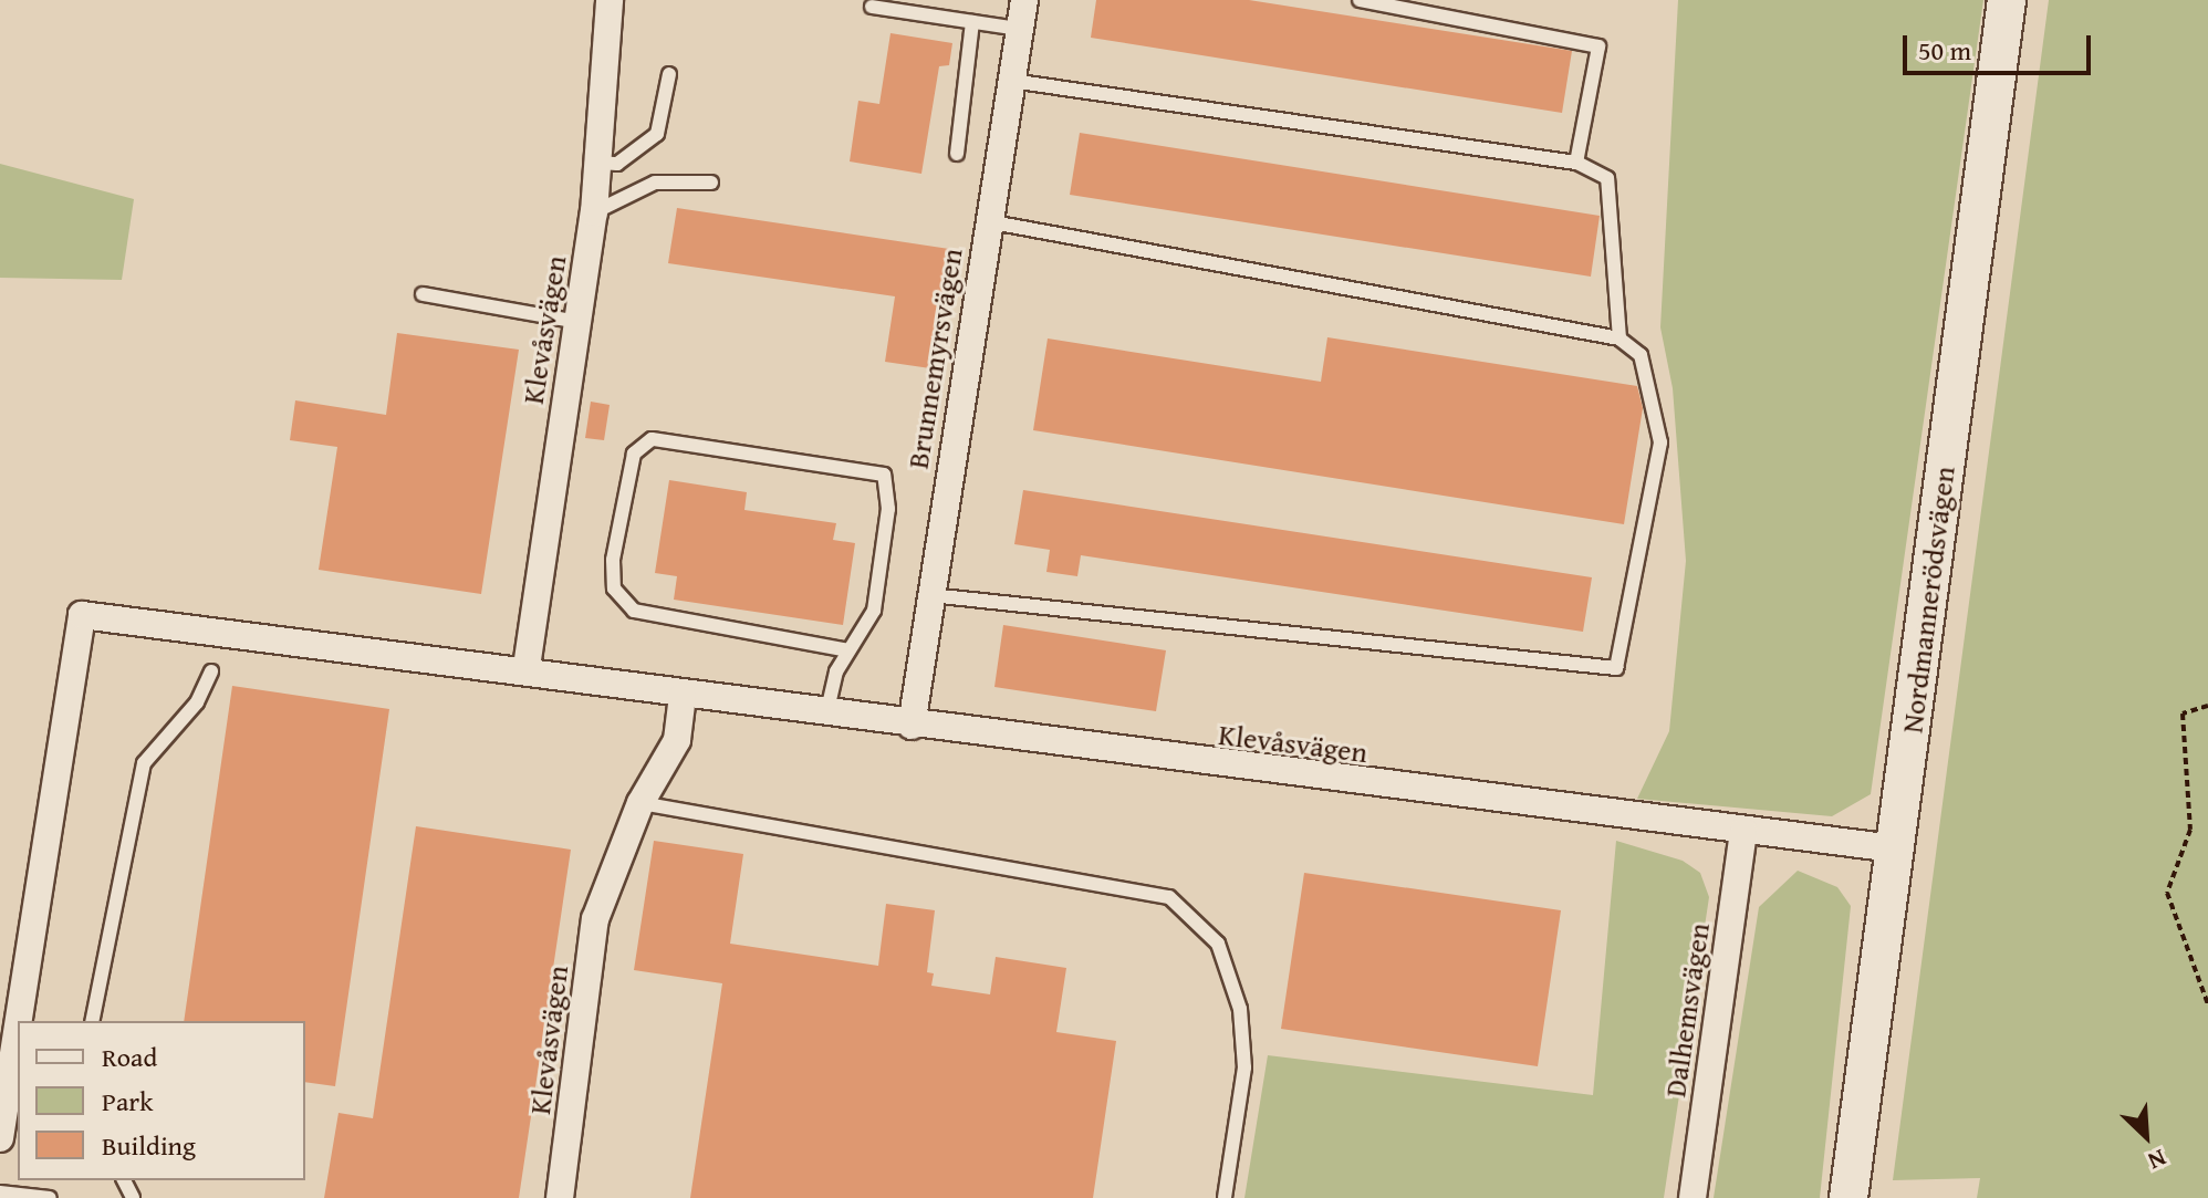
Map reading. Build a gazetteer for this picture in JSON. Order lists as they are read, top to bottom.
{
  "streets": {
    "main road": ["Nordmannerödsvägen"],
    "street": ["Klevåsvägen", "Brunnemyrsvägen", "Dalhemsvägen"]
  },
  "crossings": [
    ["Klevåsvägen", "Brunnemyrsvägen"],
    ["Klevåsvägen", "Nordmannerödsvägen"],
    ["Klevåsvägen", "Dalhemsvägen"]
  ],
  "legend": ["Road", "Park", "Building"],
  "scale_bar": "50 m",
  "north": "bottom right"
}
